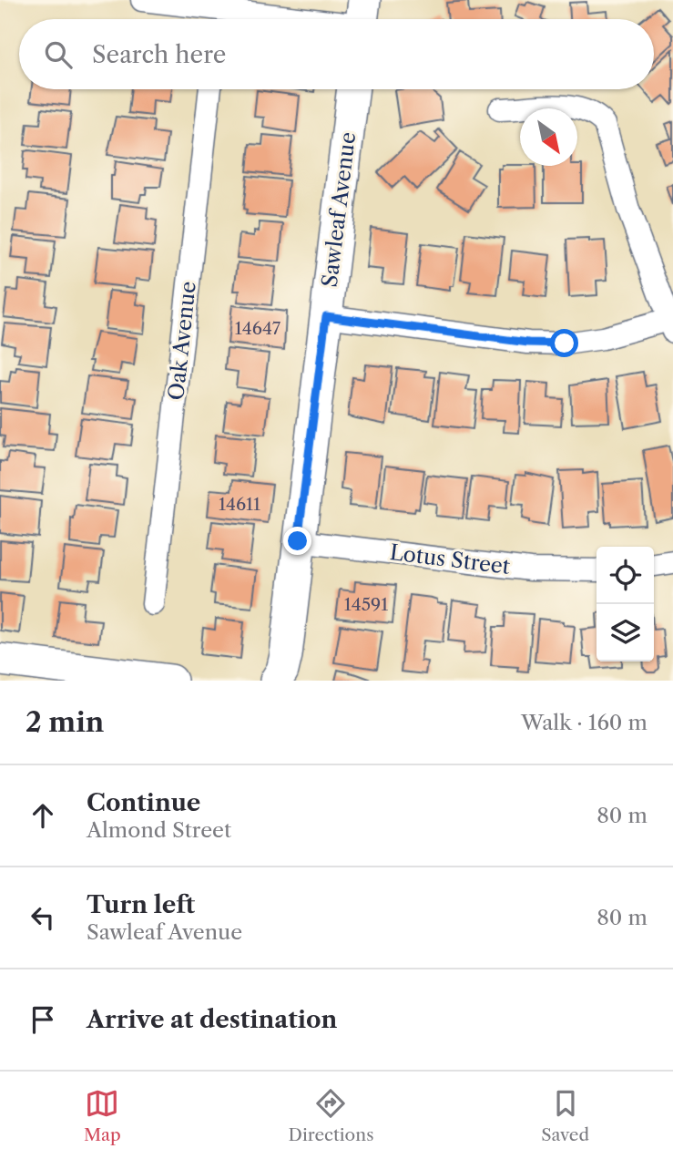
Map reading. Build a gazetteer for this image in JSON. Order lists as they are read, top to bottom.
{
  "streets": {
    "street": ["Sawleaf Avenue", "Oak Avenue", "Lotus Street"]
  },
  "crossings": [
    ["Sawleaf Avenue", "Lotus Street"]
  ],
  "house_numbers": ["14647", "14611", "14591"],
  "north": "bottom right",
  "page": {
    "search": "Search here",
    "heading": ["2 min", "Walk · 160 m"],
    "list": [
      ["Continue", "Almond Street", "80 m"],
      ["Turn left", "Sawleaf Avenue", "80 m"],
      "Arrive at destination"
    ],
    "nav": ["Map", "Directions", "Saved"]
  }
}
